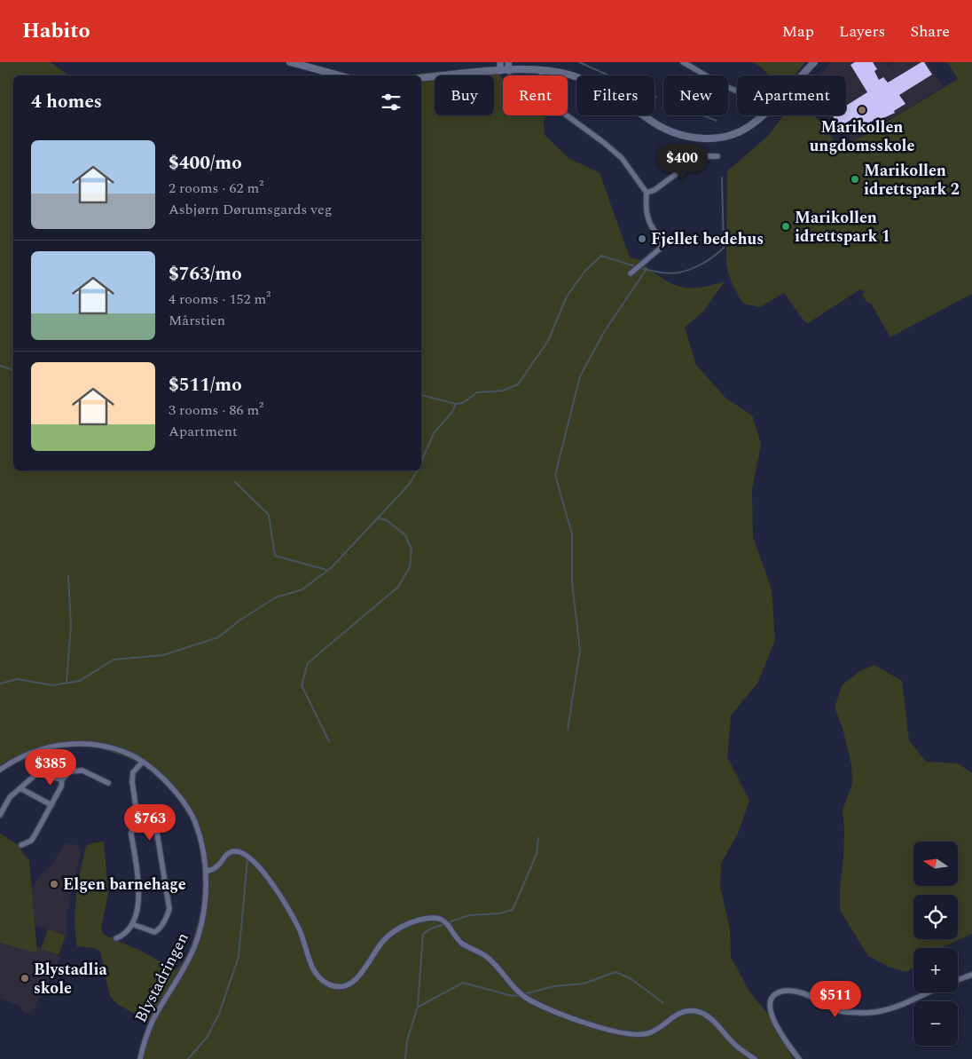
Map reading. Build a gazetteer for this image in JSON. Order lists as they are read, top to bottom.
{
  "streets": {
    "street": ["Blystadringen"]
  },
  "places": [
    "Marikollen ungdomsskole",
    "Marikollen idrettspark 2",
    "Marikollen idrettspark 1",
    "Fjellet bedehus",
    "Elgen barnehage",
    "Blystadlia skole"
  ],
  "north": "left",
  "page": {
    "header": "Habito",
    "nav": ["Map", "Layers", "Share"],
    "chip": [
      "Buy",
      "Rent",
      "Filters",
      "New",
      "Apartment"
    ],
    "heading": "4 homes",
    "list": [
      {
        "name": "$400/mo",
        "note": "2 rooms · 62 m² · Asbjørn Dørumsgards veg"
      },
      {
        "name": "$763/mo",
        "note": "4 rooms · 152 m² · Mårstien"
      },
      {
        "name": "$511/mo",
        "note": "3 rooms · 86 m² · Apartment"
      }
    ],
    "price": [
      "$400",
      "$385",
      "$763",
      "$511"
    ],
    "map_buttons": ["+", "−"]
  }
}
